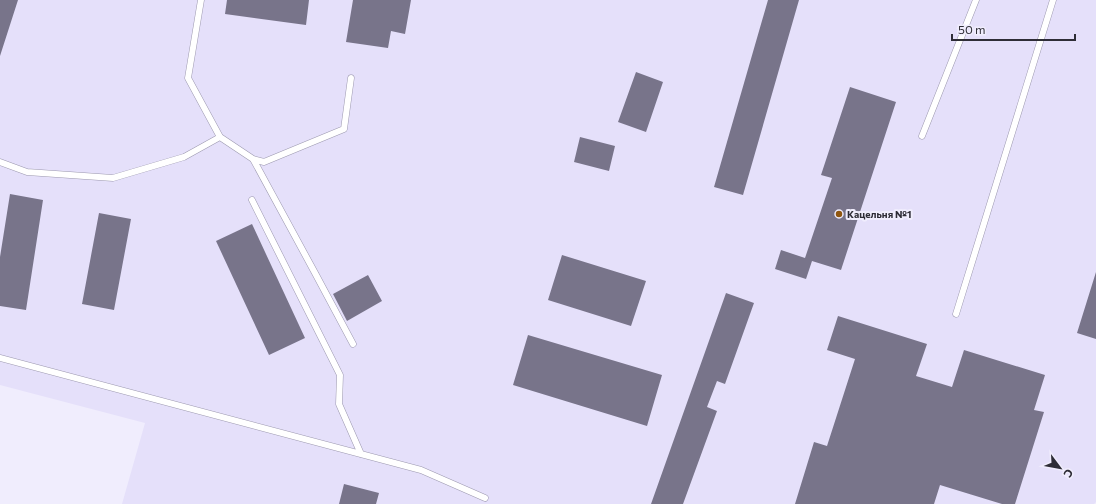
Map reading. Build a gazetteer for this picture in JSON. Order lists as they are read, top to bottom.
{
  "places": ["Кацельня №1"],
  "scale_bar": "50 m",
  "north": "bottom right"
}
